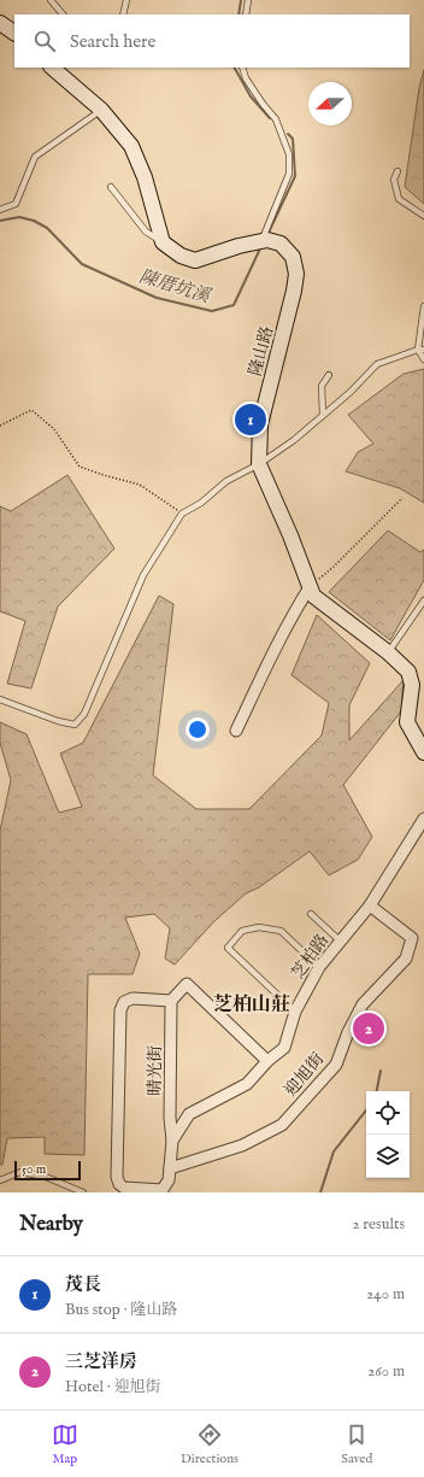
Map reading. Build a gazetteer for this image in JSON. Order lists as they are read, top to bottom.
{
  "streets": {
    "street": [
      "隆山路",
      "芝柏路",
      "晴光街",
      "迎旭街"
    ]
  },
  "crossings": [
    ["芝柏路", "晴光街"],
    ["芝柏路", "迎旭街"]
  ],
  "districts": ["芝柏山莊"],
  "water": ["陳厝坑溪"],
  "scale_bar": "50 m",
  "north": "left",
  "page": {
    "search": "Search here",
    "pins": ["1", "2"],
    "scale": "50 m",
    "heading": ["Nearby", "2 results"],
    "list": [
      {
        "mark": "1",
        "name": "茂長",
        "note": "Bus stop · 隆山路",
        "value": "240 m"
      },
      {
        "mark": "2",
        "name": "三芝洋房",
        "note": "Hotel · 迎旭街",
        "value": "260 m"
      }
    ],
    "nav": ["Map", "Directions", "Saved"]
  }
}
